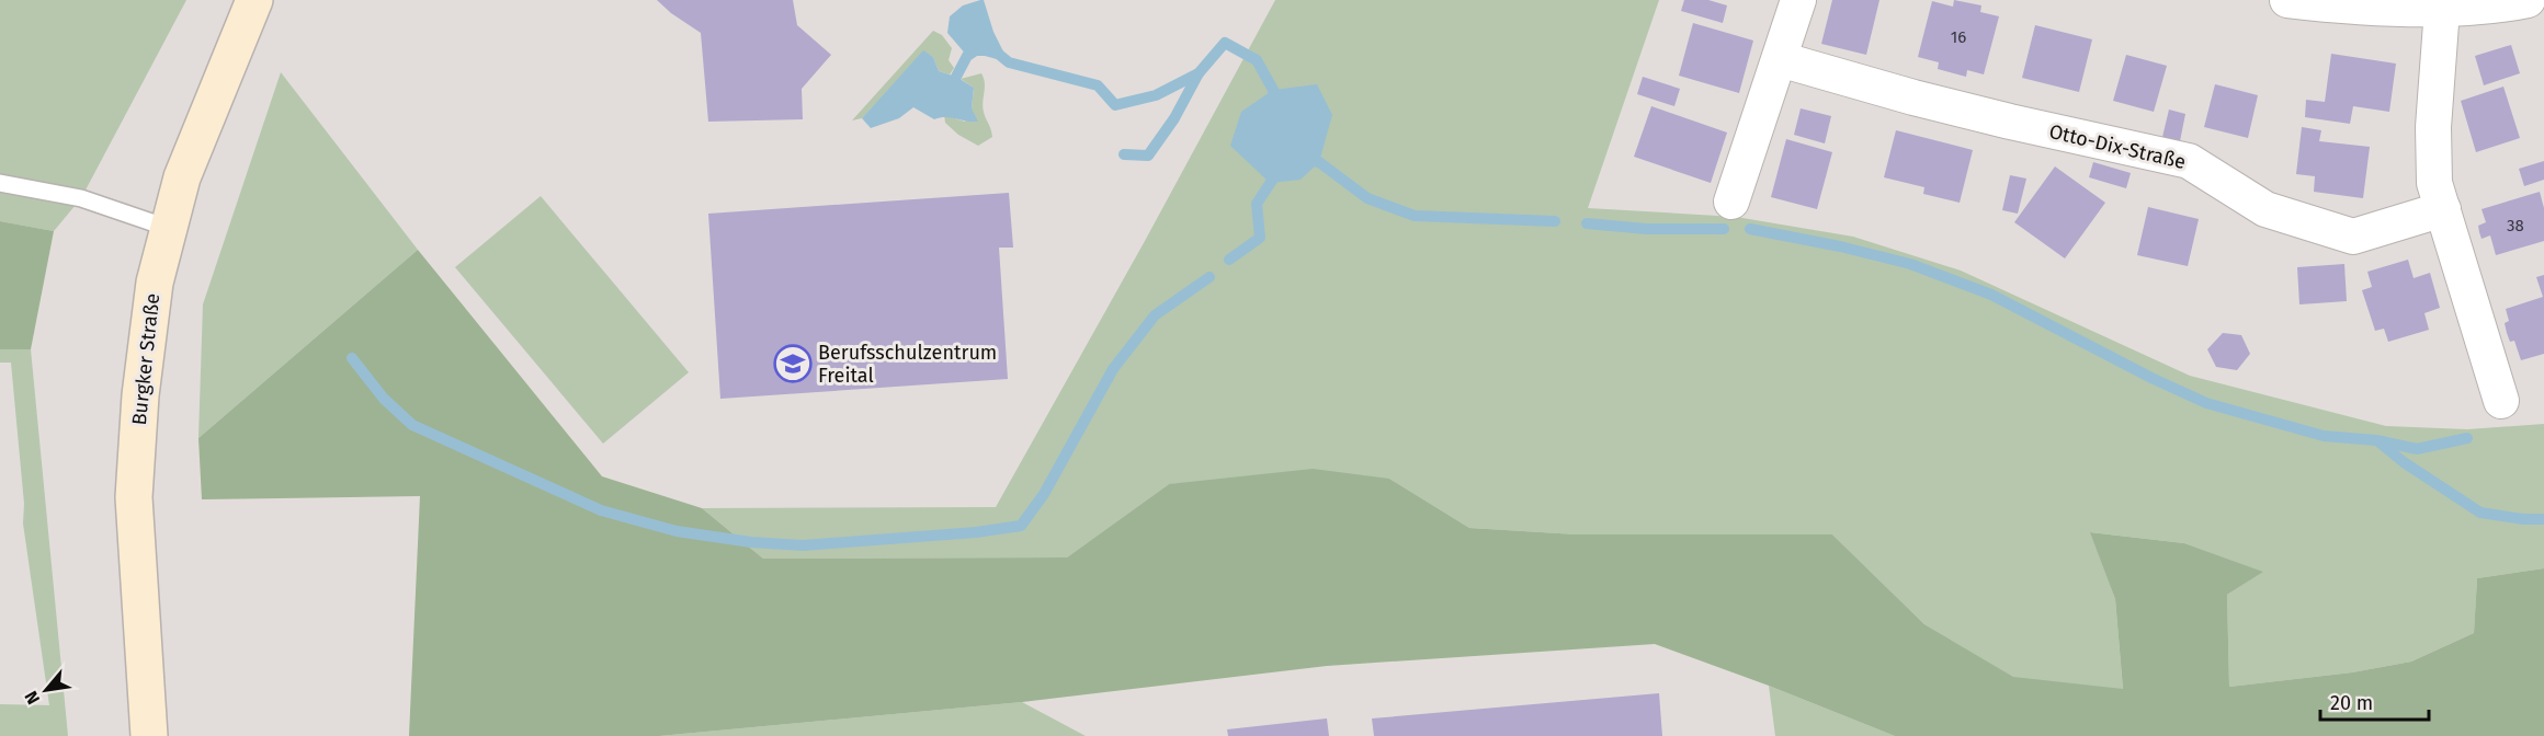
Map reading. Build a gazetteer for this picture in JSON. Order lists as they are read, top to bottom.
{
  "streets": {
    "main road": ["Burgker Straße"],
    "street": ["Otto-Dix-Straße"]
  },
  "places": {
    "school or university": ["Berufsschulzentrum Freital"]
  },
  "house_numbers": ["16", "38"],
  "scale_bar": "20 m",
  "north": "bottom left"
}
